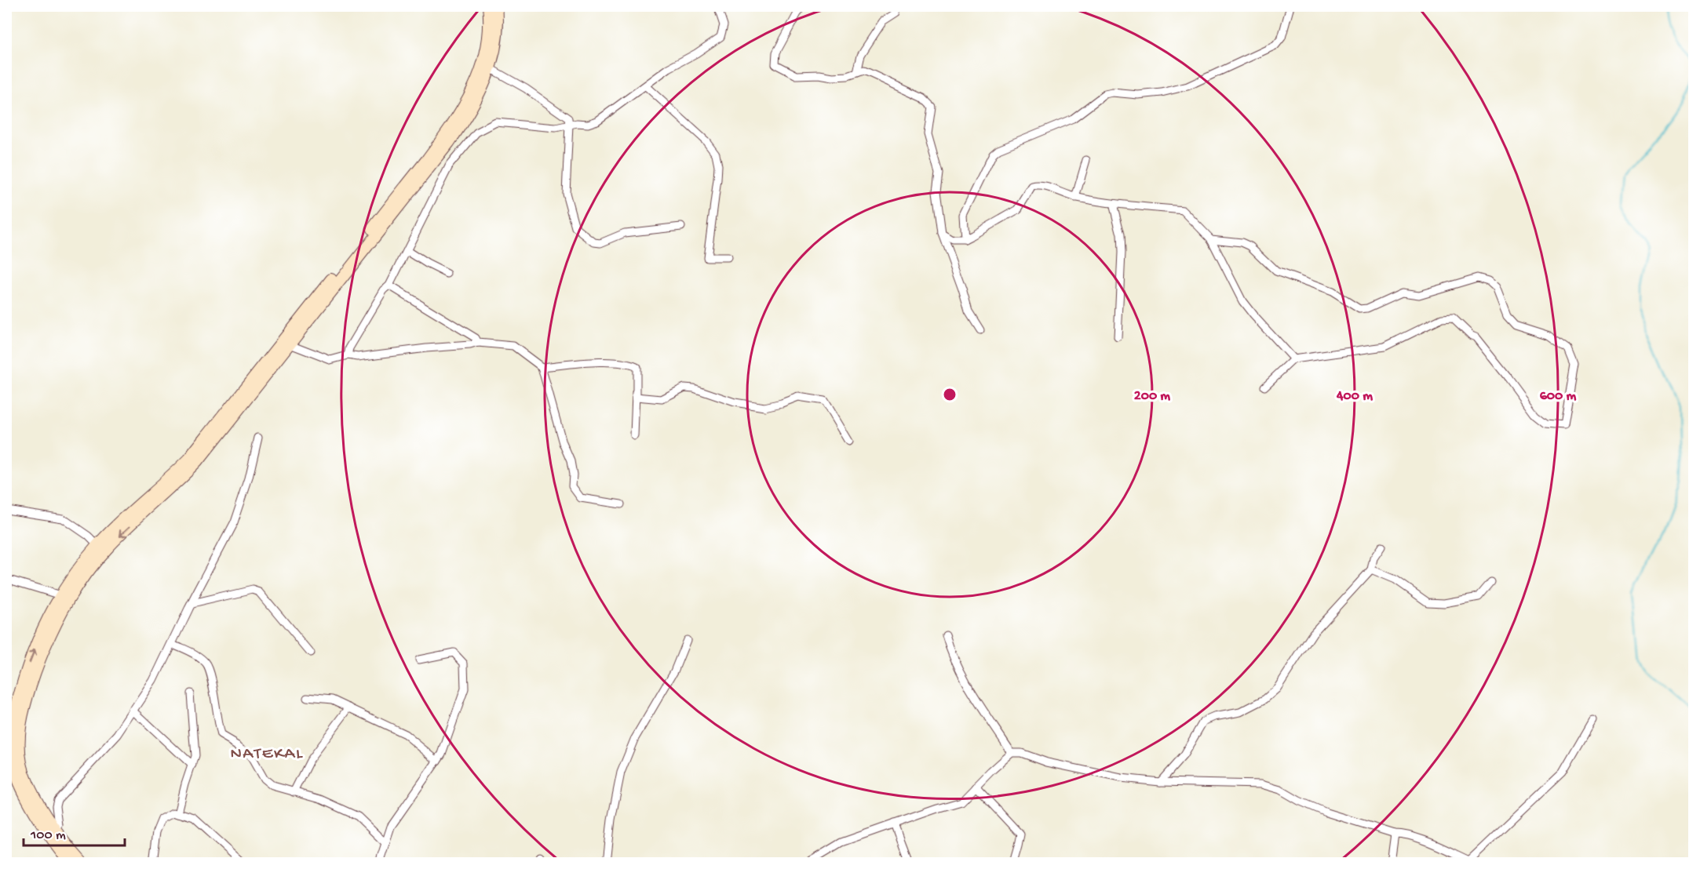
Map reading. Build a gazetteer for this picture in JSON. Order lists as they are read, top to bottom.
{
  "districts": ["NATEKAL"],
  "scale_bar": "100 m",
  "rings": ["200 m", "400 m", "600 m"]
}
